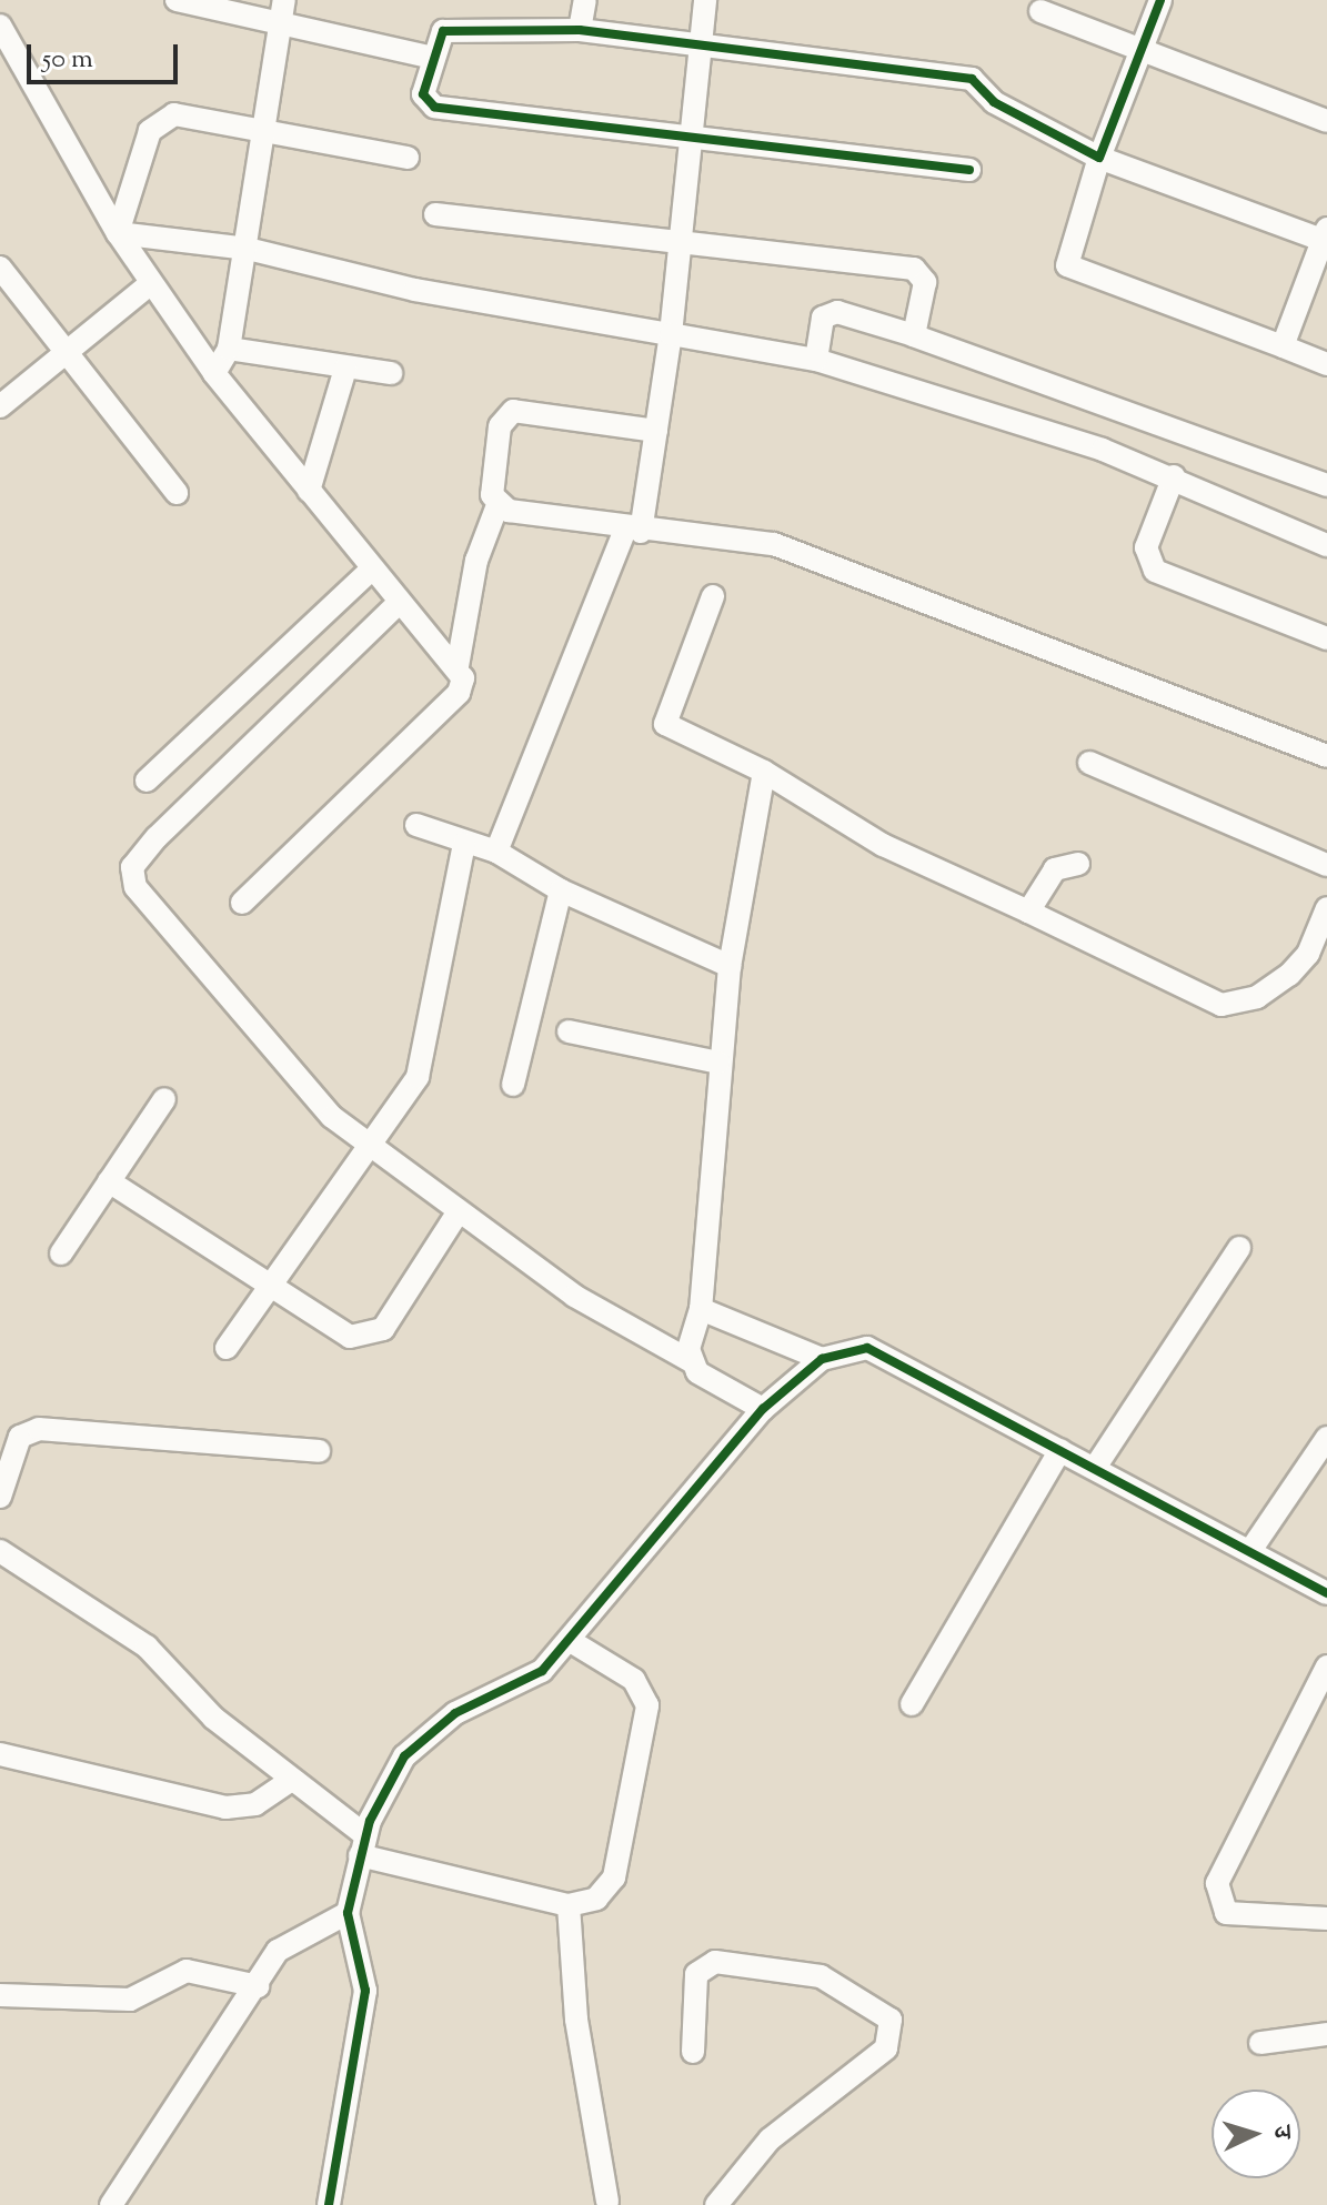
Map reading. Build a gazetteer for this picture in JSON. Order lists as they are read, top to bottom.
{
  "scale_bar": "50 m",
  "north": "right"
}
